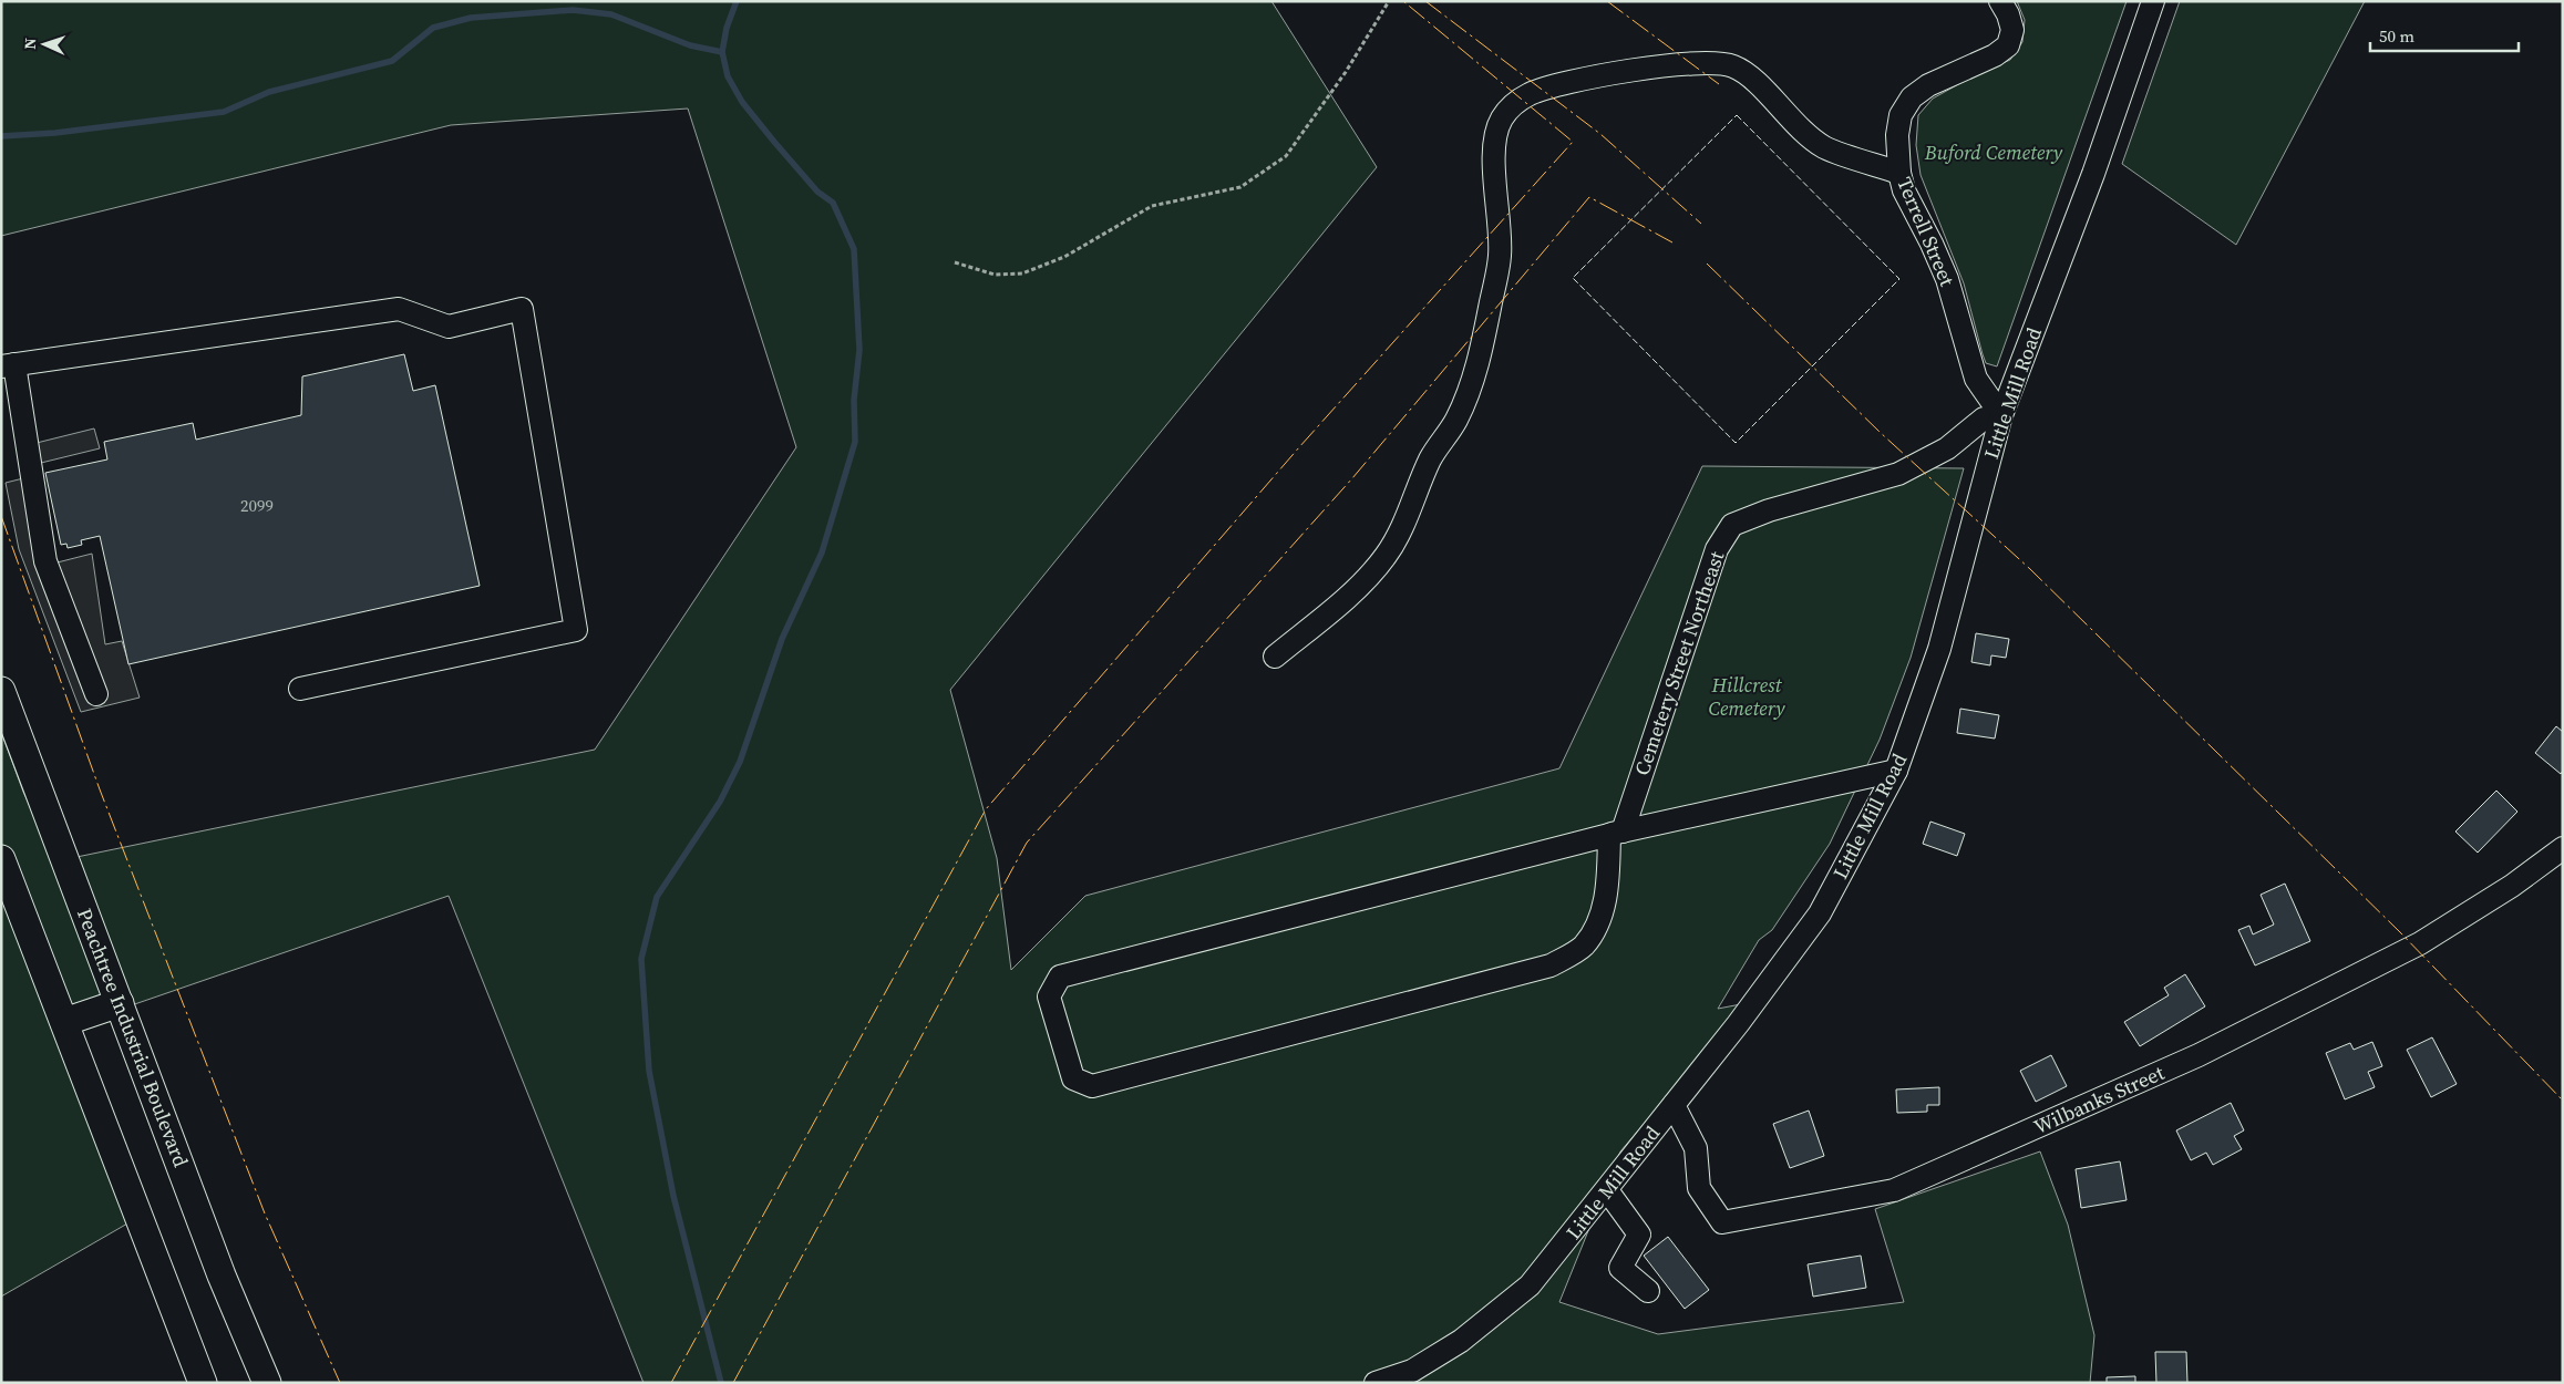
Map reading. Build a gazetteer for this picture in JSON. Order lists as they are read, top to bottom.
{
  "streets": {
    "main road": ["Peachtree Industrial Boulevard"],
    "street": [
      "Terrell Street",
      "Little Mill Road",
      "Cemetery Street Northeast",
      "Wilbanks Street"
    ]
  },
  "crossings": [
    ["Terrell Street", "Little Mill Road"],
    ["Terrell Street", "Cemetery Street Northeast"],
    ["Little Mill Road", "Cemetery Street Northeast"],
    ["Little Mill Road", "Wilbanks Street"]
  ],
  "parks": ["Buford Cemetery", "Hillcrest Cemetery"],
  "house_numbers": ["2099"],
  "scale_bar": "50 m",
  "north": "left"
}
